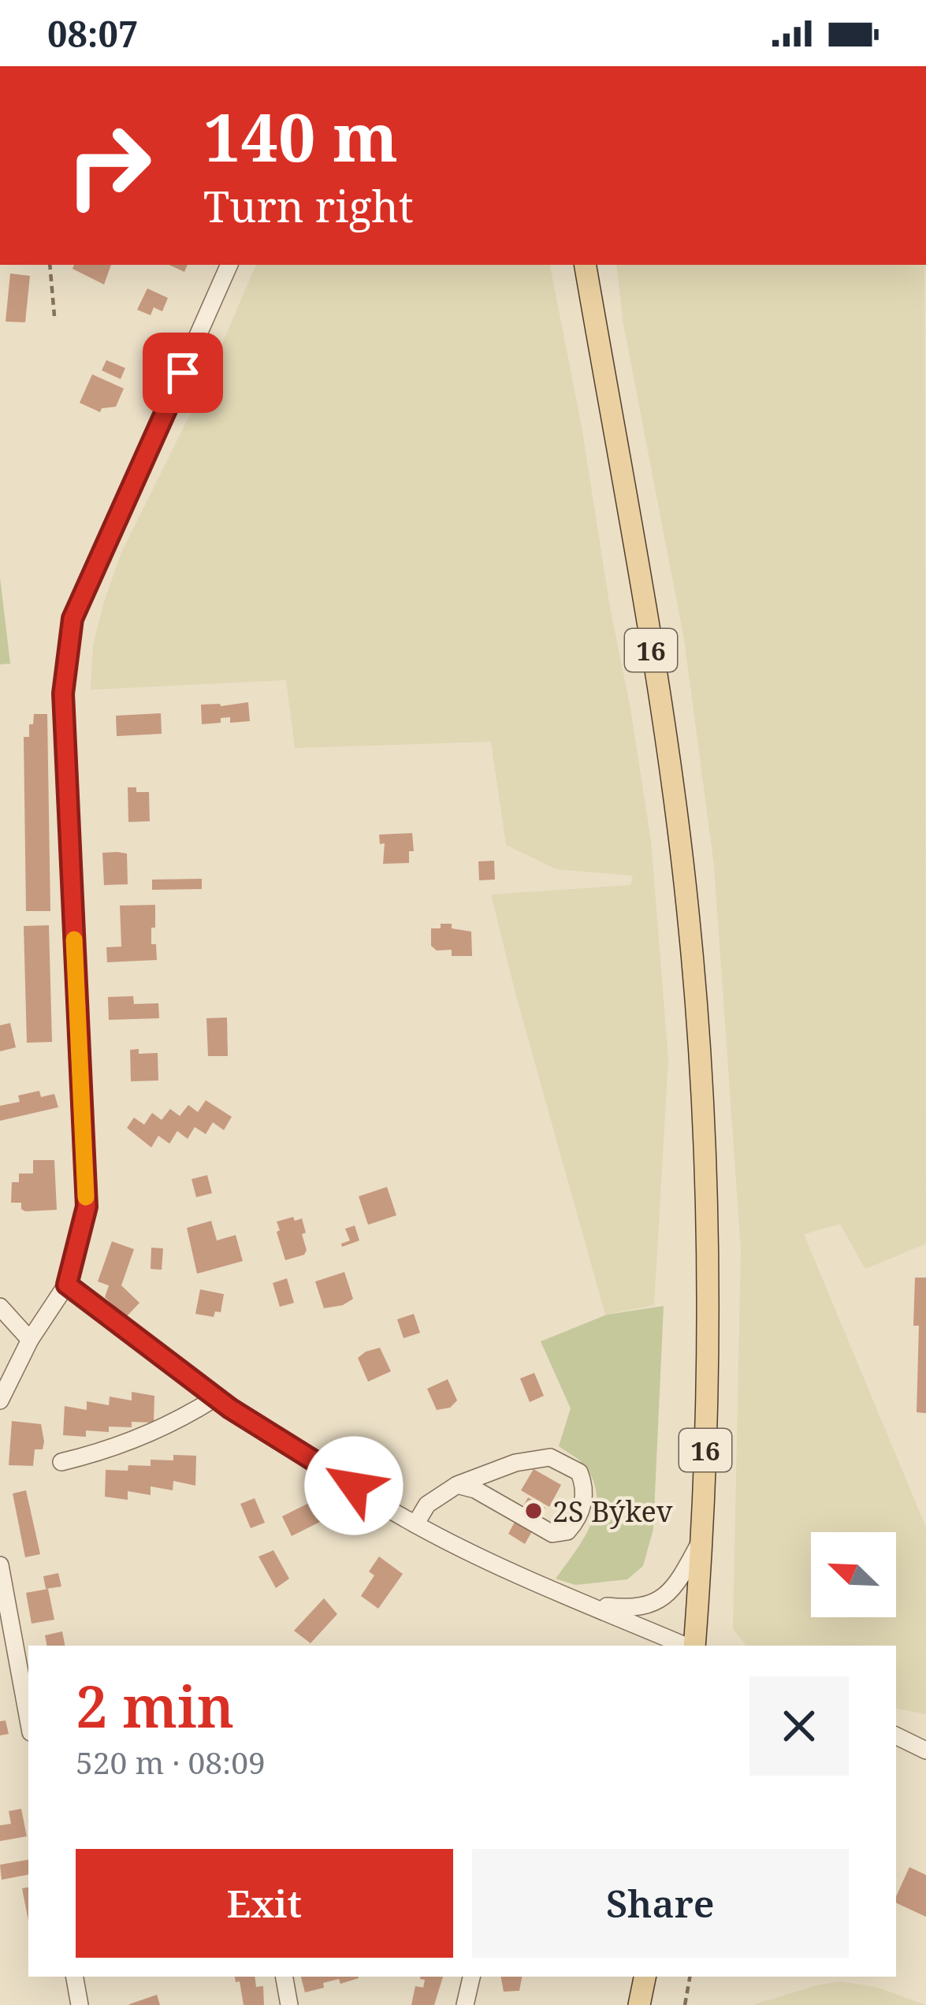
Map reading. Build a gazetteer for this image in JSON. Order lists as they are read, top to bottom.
{
  "streets": {
    "main road": ["16"]
  },
  "places": ["2S Býkev"],
  "north": "top left",
  "page": {
    "status": "08:07",
    "turn": ["140 m", "Turn right"],
    "heading": ["2 min", "520 m · 08:09"],
    "buttons": ["Exit", "Share"]
  }
}
